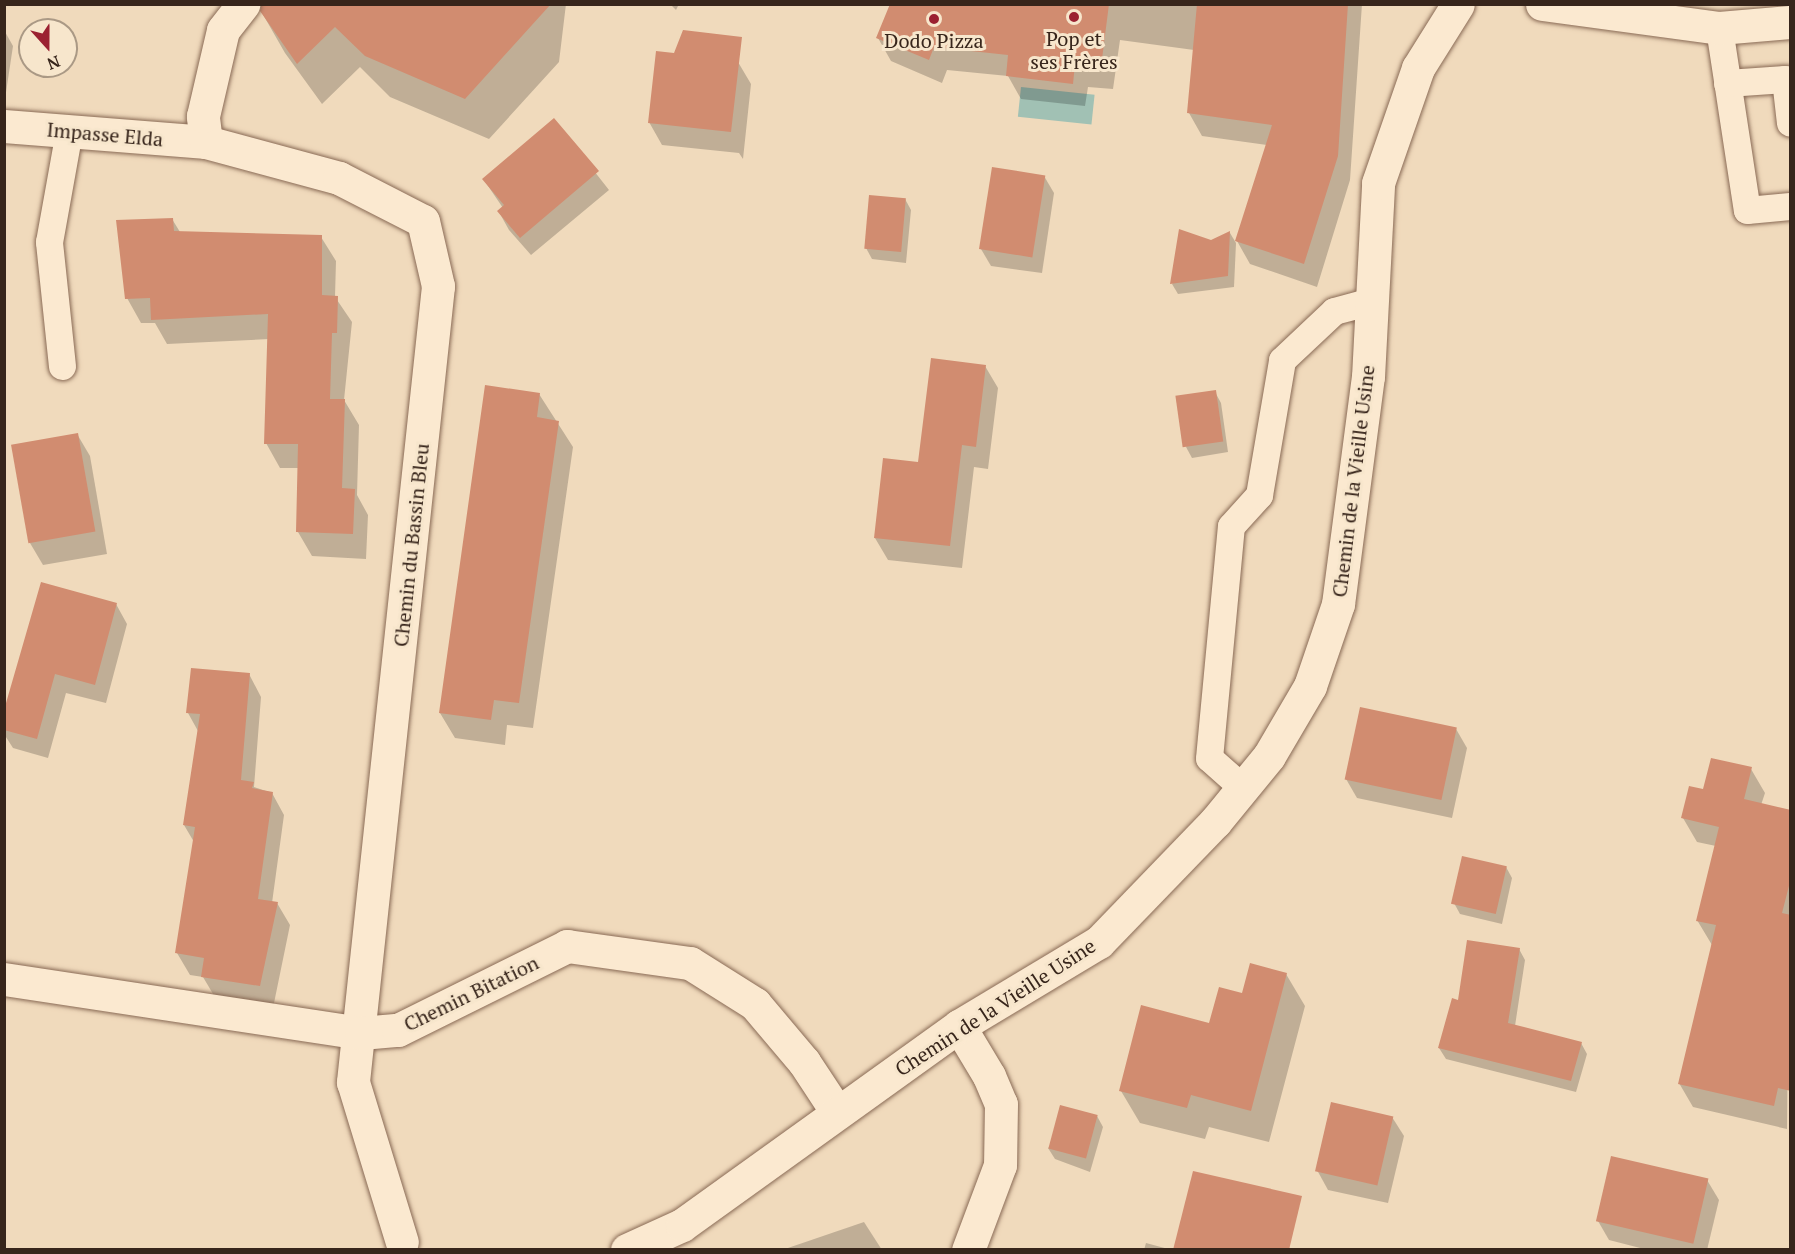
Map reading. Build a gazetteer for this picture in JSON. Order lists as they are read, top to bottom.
{
  "streets": {
    "street": [
      "Impasse Elda",
      "Chemin de la Vieille Usine",
      "Chemin du Bassin Bleu",
      "Chemin Bitation"
    ]
  },
  "crossings": [
    ["Impasse Elda", "Chemin du Bassin Bleu"],
    ["Chemin de la Vieille Usine", "Chemin Bitation"],
    ["Chemin du Bassin Bleu", "Chemin Bitation"]
  ],
  "places": ["Pop et ses Frères", "Dodo Pizza"],
  "north": "bottom"
}
